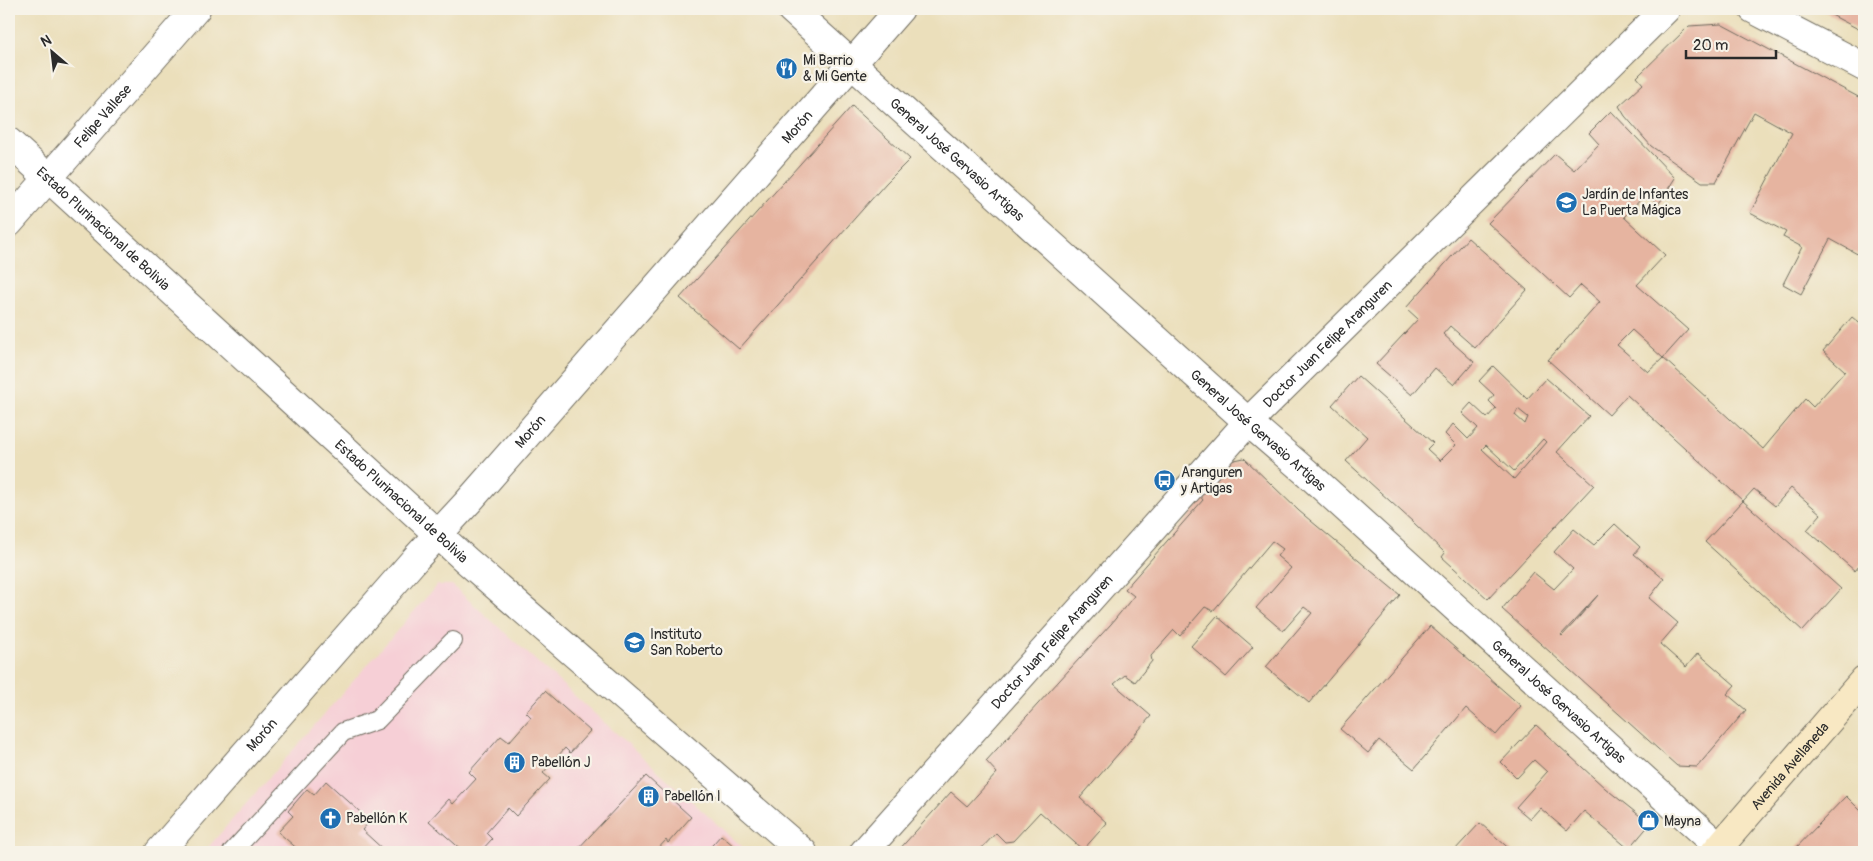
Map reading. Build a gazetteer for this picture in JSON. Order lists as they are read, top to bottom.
{
  "streets": {
    "main road": ["Avenida Avellaneda"],
    "street": [
      "Felipe Vallese",
      "Morón",
      "General José Gervasio Artigas",
      "Estado Plurinacional de Bolivia",
      "Doctor Juan Felipe Aranguren"
    ]
  },
  "crossings": [
    ["Felipe Vallese", "Estado Plurinacional de Bolivia"],
    ["Morón", "General José Gervasio Artigas"],
    ["Morón", "Estado Plurinacional de Bolivia"],
    ["General José Gervasio Artigas", "Doctor Juan Felipe Aranguren"],
    ["General José Gervasio Artigas", "Avenida Avellaneda"]
  ],
  "places": {
    "restaurant": ["Mi Barrio & Mi Gente"],
    "school or university": ["Jardín de Infantes La Puerta Mágica", "Instituto San Roberto"],
    "bus stop": ["Aranguren y Artigas"],
    "building": ["Pabellón J", "Pabellón I"],
    "church": ["Pabellón K"],
    "shop": ["Mayna"]
  },
  "scale_bar": "20 m",
  "north": "top left"
}
